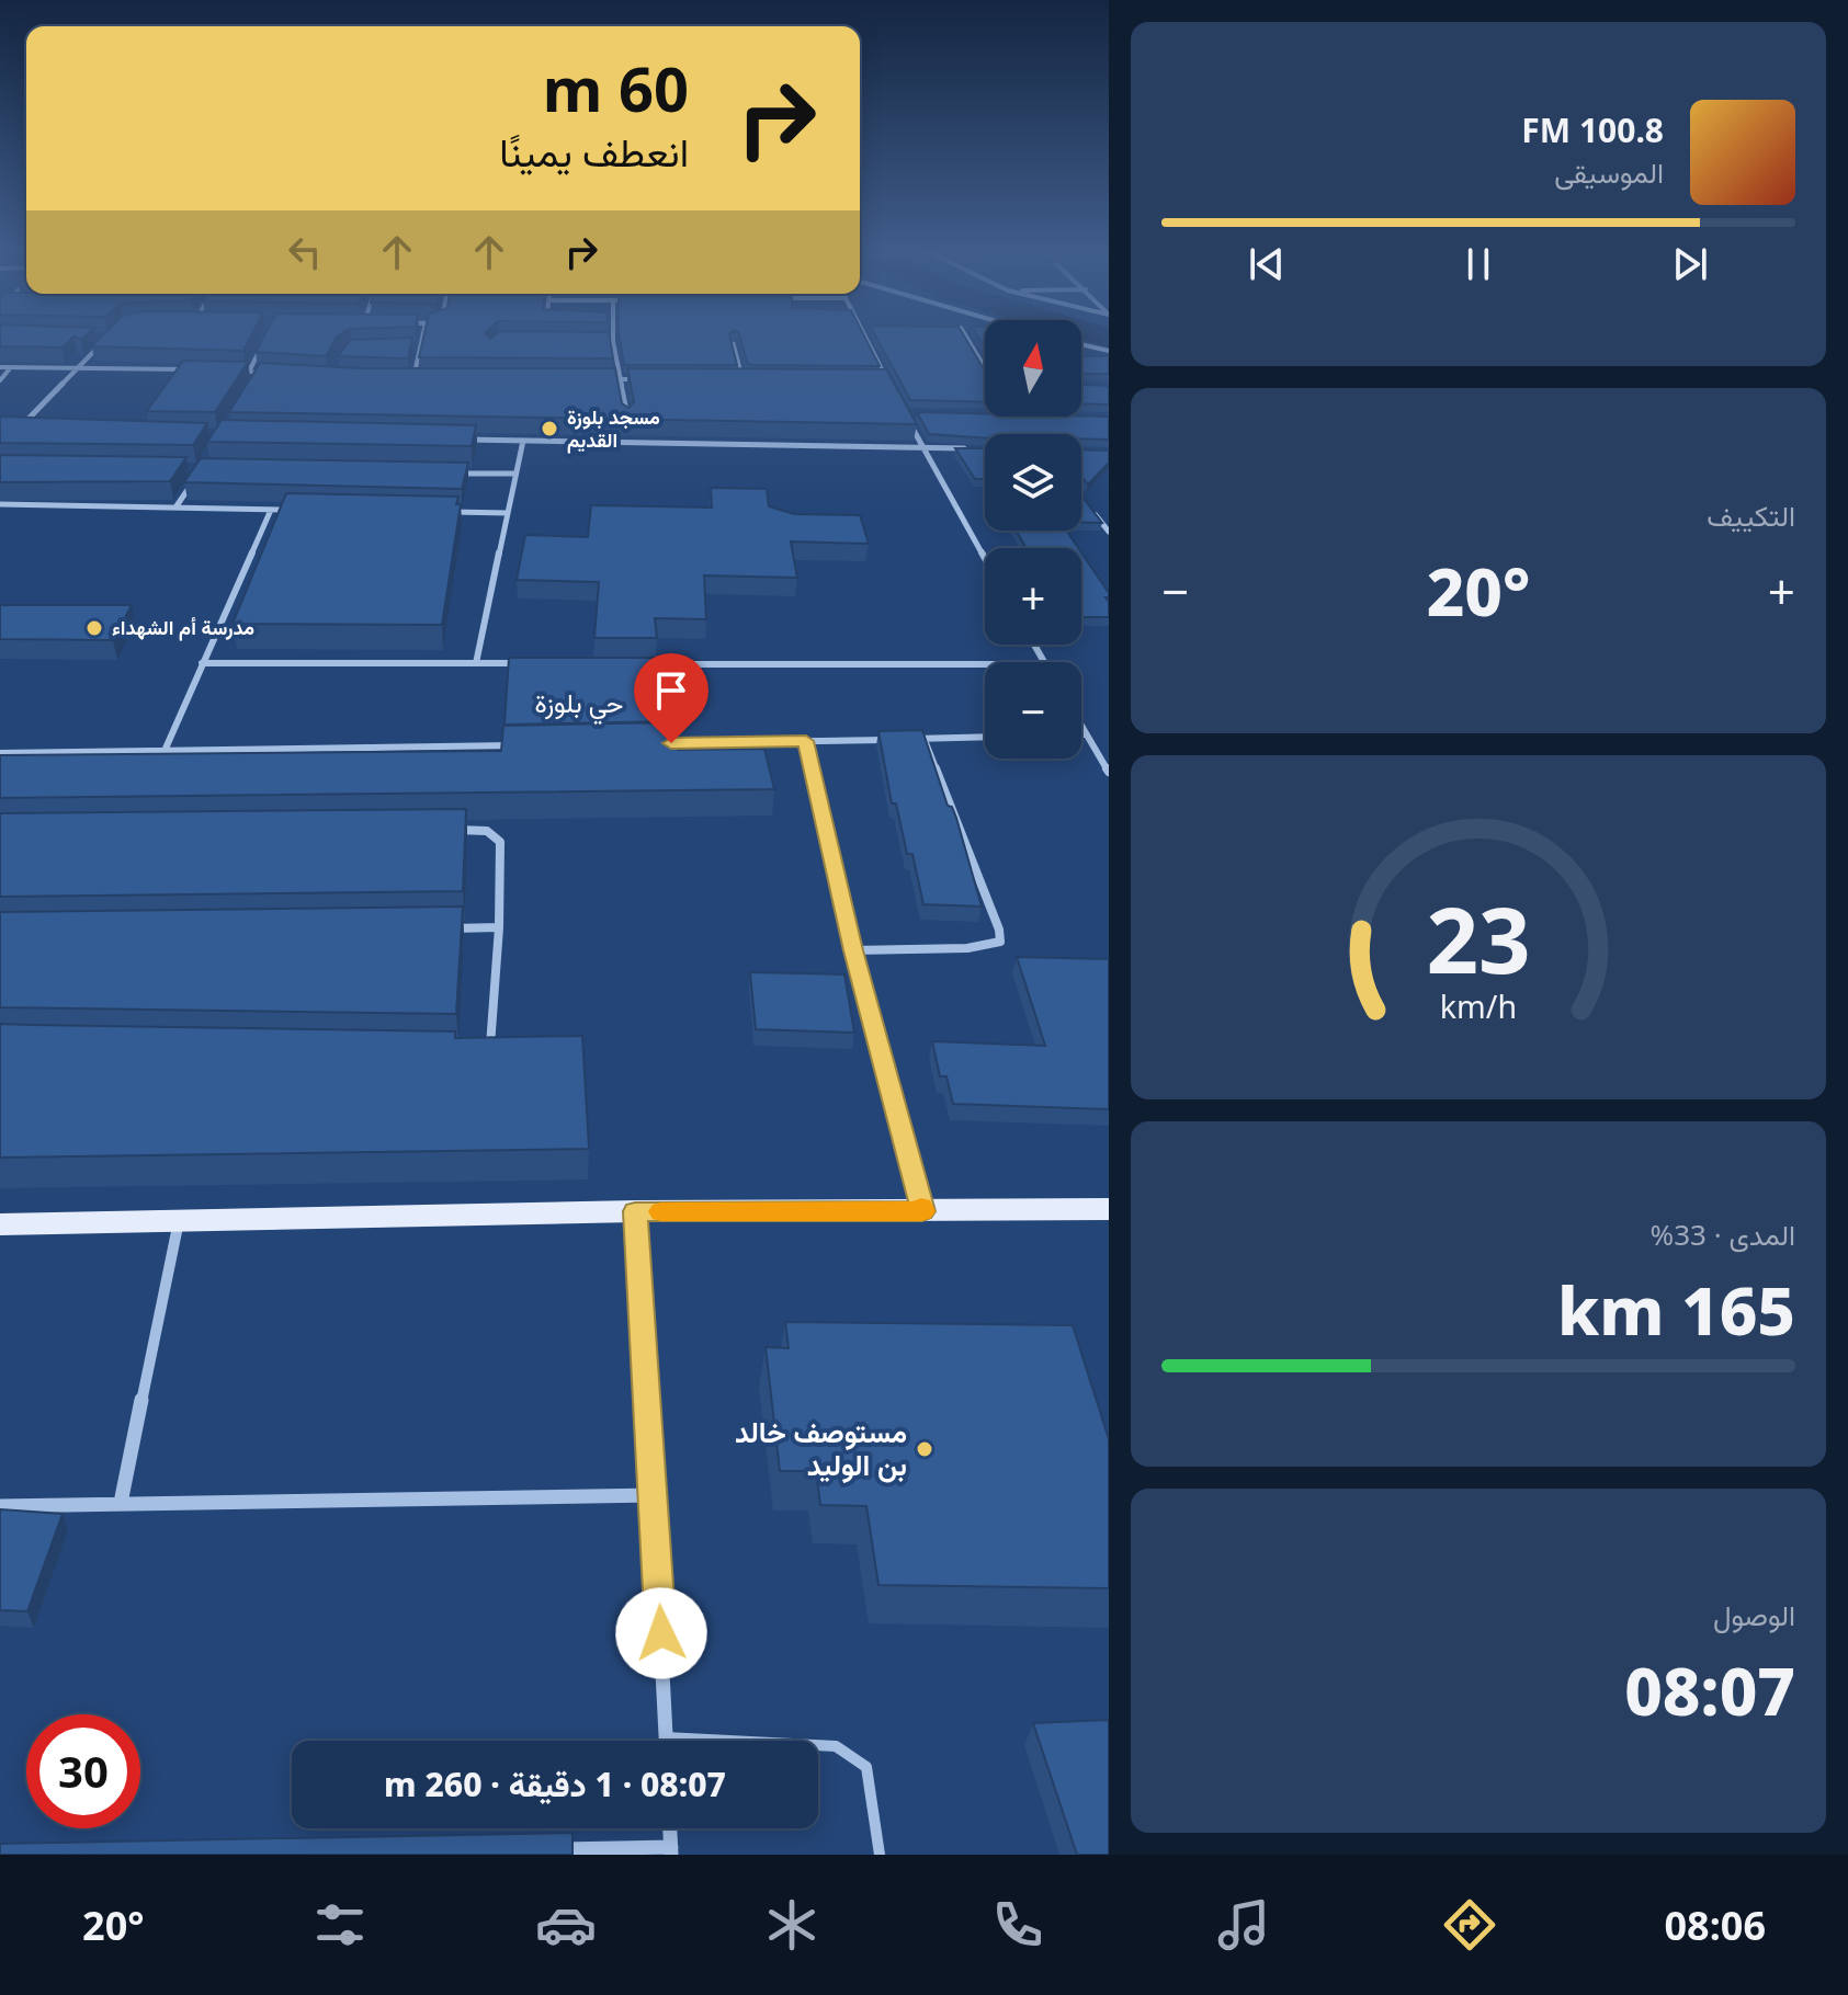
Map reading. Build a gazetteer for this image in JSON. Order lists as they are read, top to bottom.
{
  "districts": ["حي بلوزة"],
  "places": ["مسجد بلوزة القديم", "مدرسة أم الشهداء", "مستوصف خالد بن الوليد"],
  "north": "top",
  "page": {
    "turn": ["60 m", "انعطف يمينًا"],
    "song": ["100.8 FM", "الموسيقى"],
    "map_buttons": ["+", "−"],
    "tile": [
      "التكييف",
      ["المدى · 33%", "165 km"],
      ["الوصول", "08:07"]
    ],
    "heat": ["−", "20°", "+"],
    "limit": "30",
    "trip": "08:07 · 1 دقيقة · 260 m",
    "tabs": ["08:06", "20°"],
    "gauge": ["23", "km/h"]
  }
}
